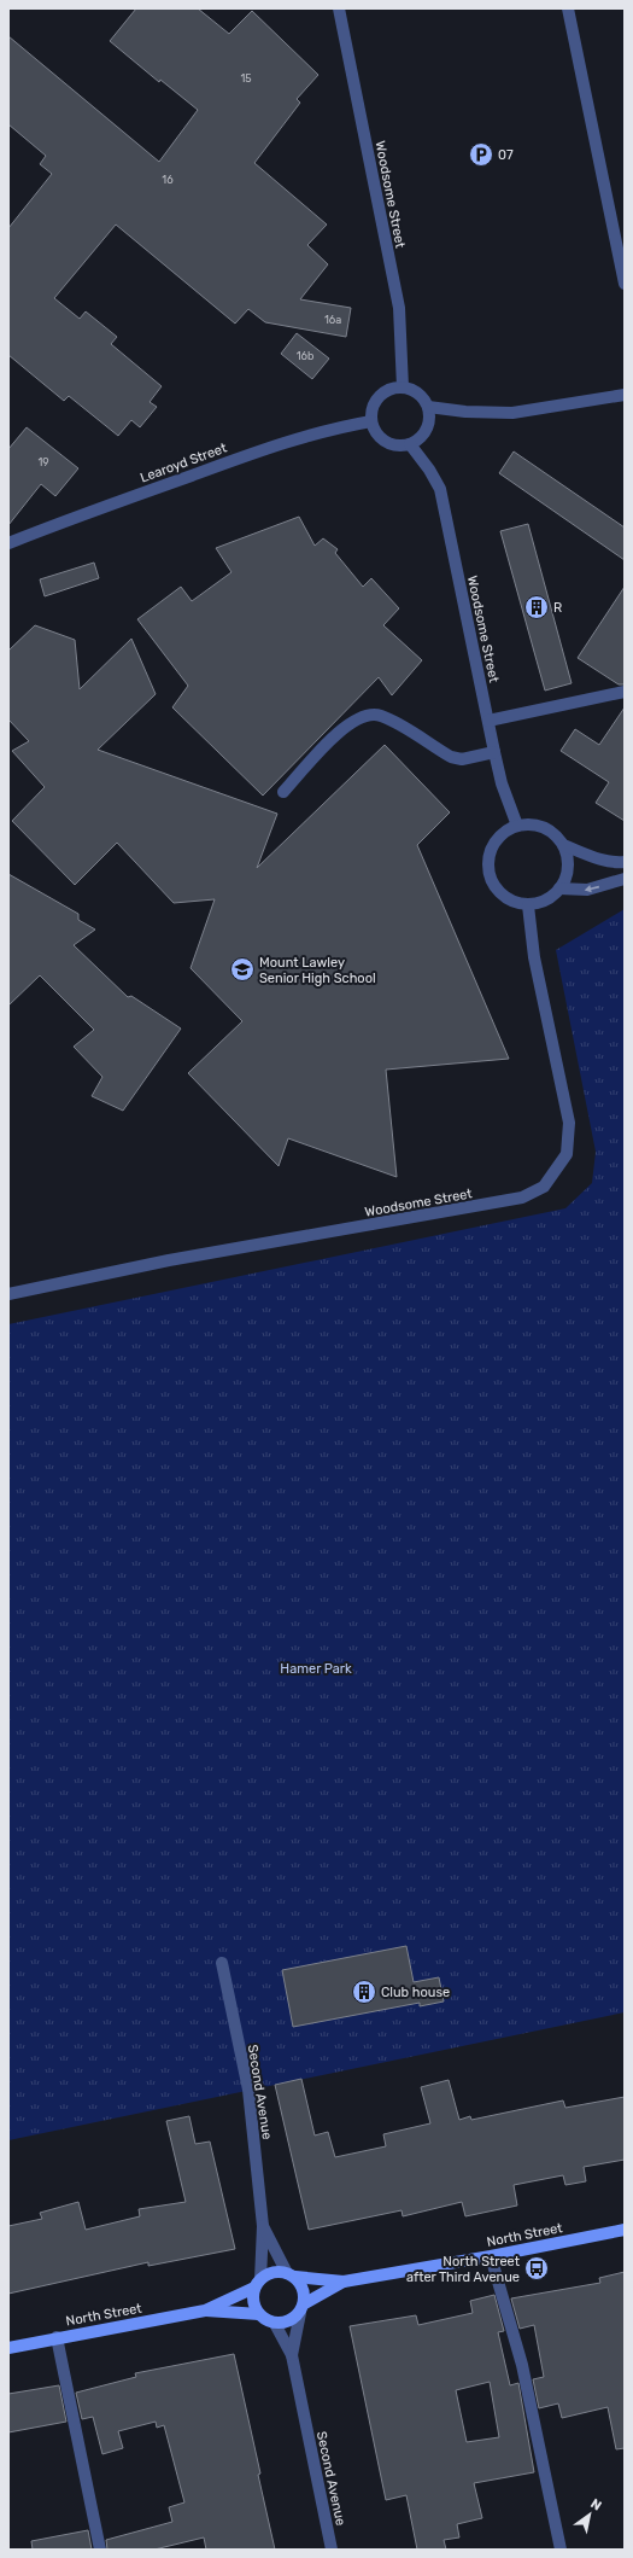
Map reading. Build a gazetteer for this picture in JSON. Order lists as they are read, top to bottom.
{
  "streets": {
    "main road": ["North Street"],
    "street": ["Woodsome Street", "Learoyd Street", "Second Avenue"]
  },
  "crossings": [
    ["Woodsome Street", "Learoyd Street"],
    ["Second Avenue", "North Street"]
  ],
  "parks": ["Hamer Park"],
  "places": {
    "parking": ["07"],
    "building": ["R", "Club house"],
    "school or university": ["Mount Lawley Senior High School"],
    "bus stop": ["North Street after Third Avenue"]
  },
  "house_numbers": [
    "15",
    "16",
    "16a",
    "16b",
    "19"
  ],
  "north": "top right"
}
